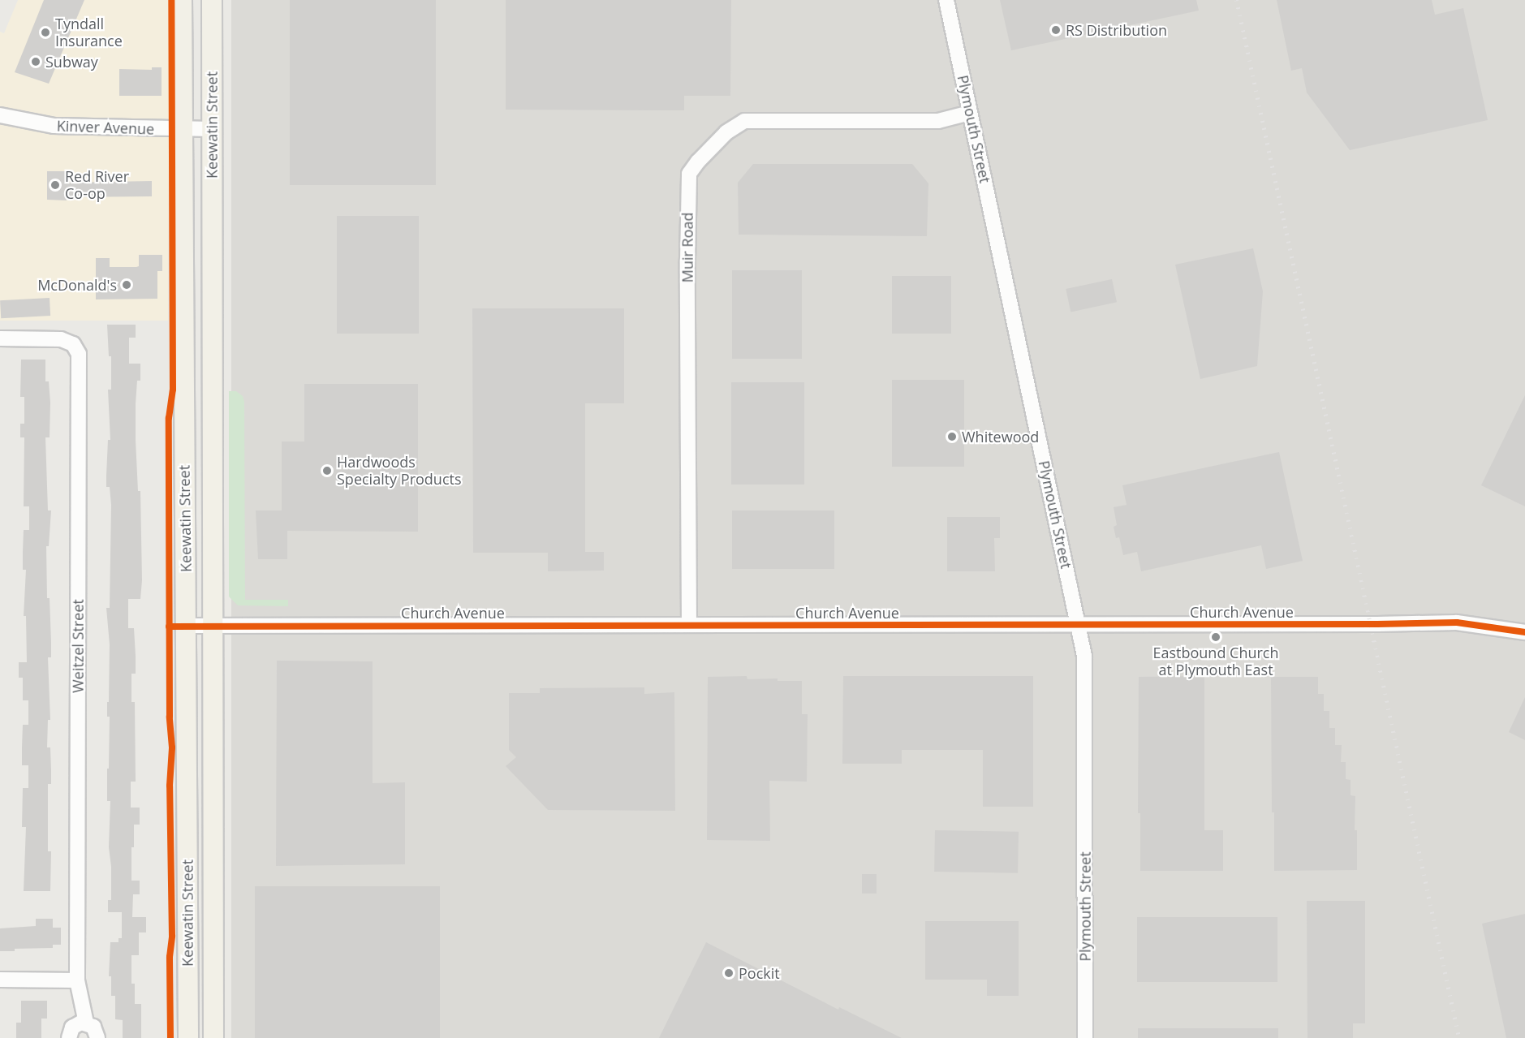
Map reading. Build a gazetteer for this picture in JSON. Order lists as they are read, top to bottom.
{
  "streets": {
    "main road": ["Keewatin Street"],
    "street": [
      "Kinver Avenue",
      "Plymouth Street",
      "Muir Road",
      "Church Avenue",
      "Weitzel Street"
    ]
  },
  "crossings": [
    ["Keewatin Street", "Kinver Avenue"],
    ["Keewatin Street", "Church Avenue"],
    ["Plymouth Street", "Muir Road"],
    ["Plymouth Street", "Church Avenue"],
    ["Muir Road", "Church Avenue"]
  ],
  "places": [
    "RS Distribution",
    "Tyndall Insurance",
    "Subway",
    "Red River Co-op",
    "McDonald's",
    "Whitewood",
    "Hardwoods Specialty Products",
    "Eastbound Church at Plymouth East",
    "Pockit"
  ]
}
